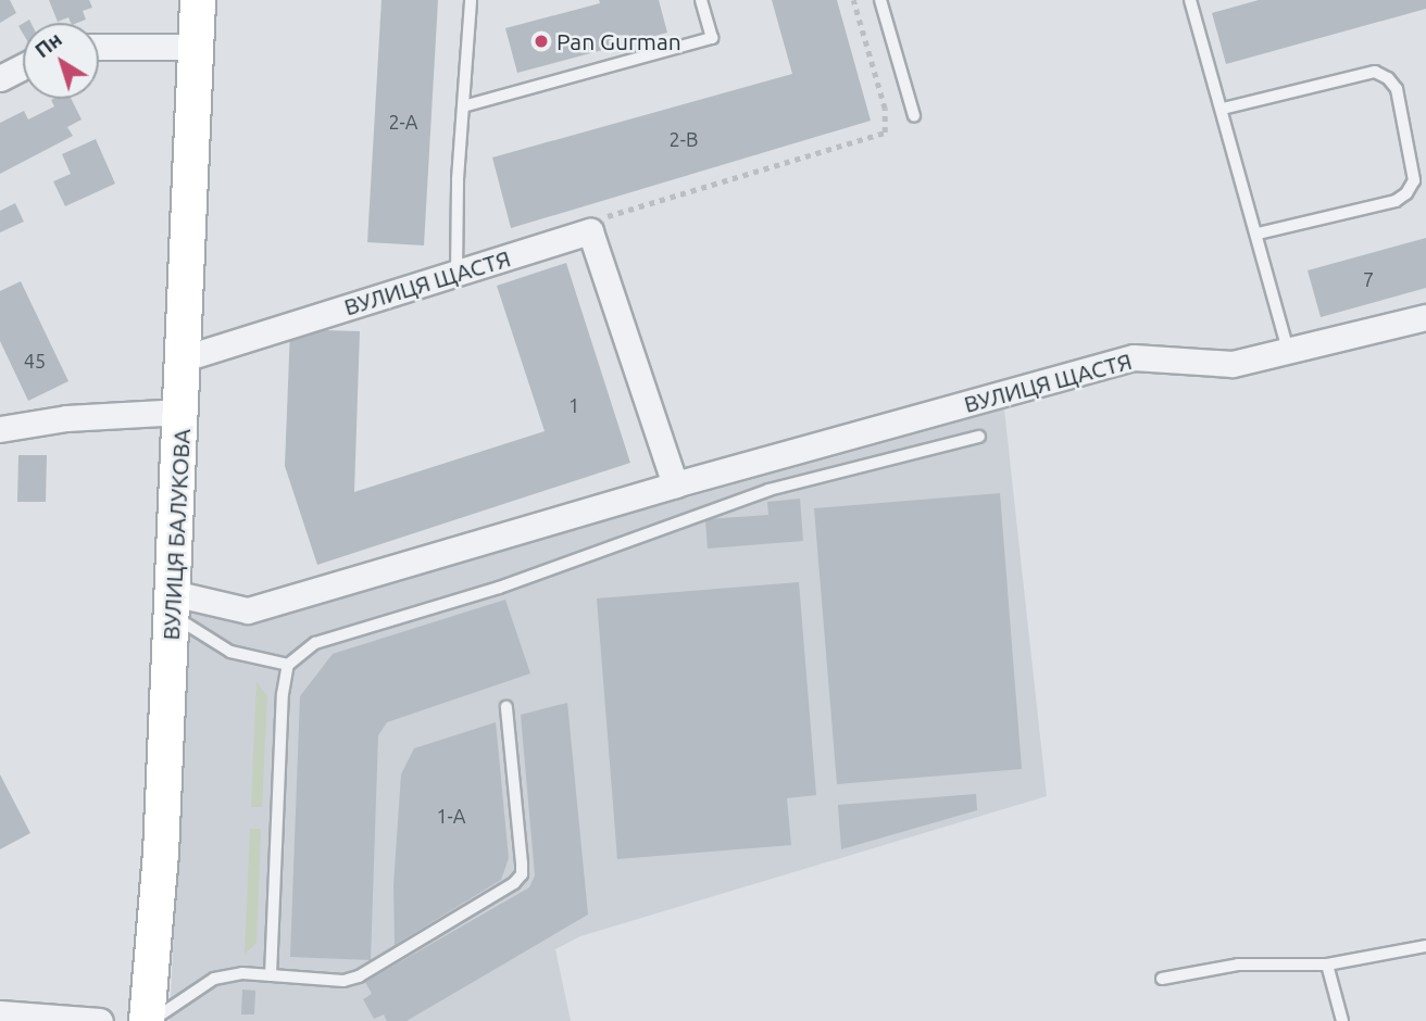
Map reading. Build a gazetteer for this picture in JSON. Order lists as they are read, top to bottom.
{
  "streets": {
    "main road": ["ВУЛИЦЯ БАЛУКОВА"],
    "street": ["ВУЛИЦЯ ЩАСТЯ"]
  },
  "crossings": [
    ["ВУЛИЦЯ ЩАСТЯ", "ВУЛИЦЯ БАЛУКОВА"]
  ],
  "places": ["Pan Gurman"],
  "house_numbers": [
    "2-А",
    "2-В",
    "7",
    "45",
    "1",
    "1-А"
  ],
  "north": "top left"
}
